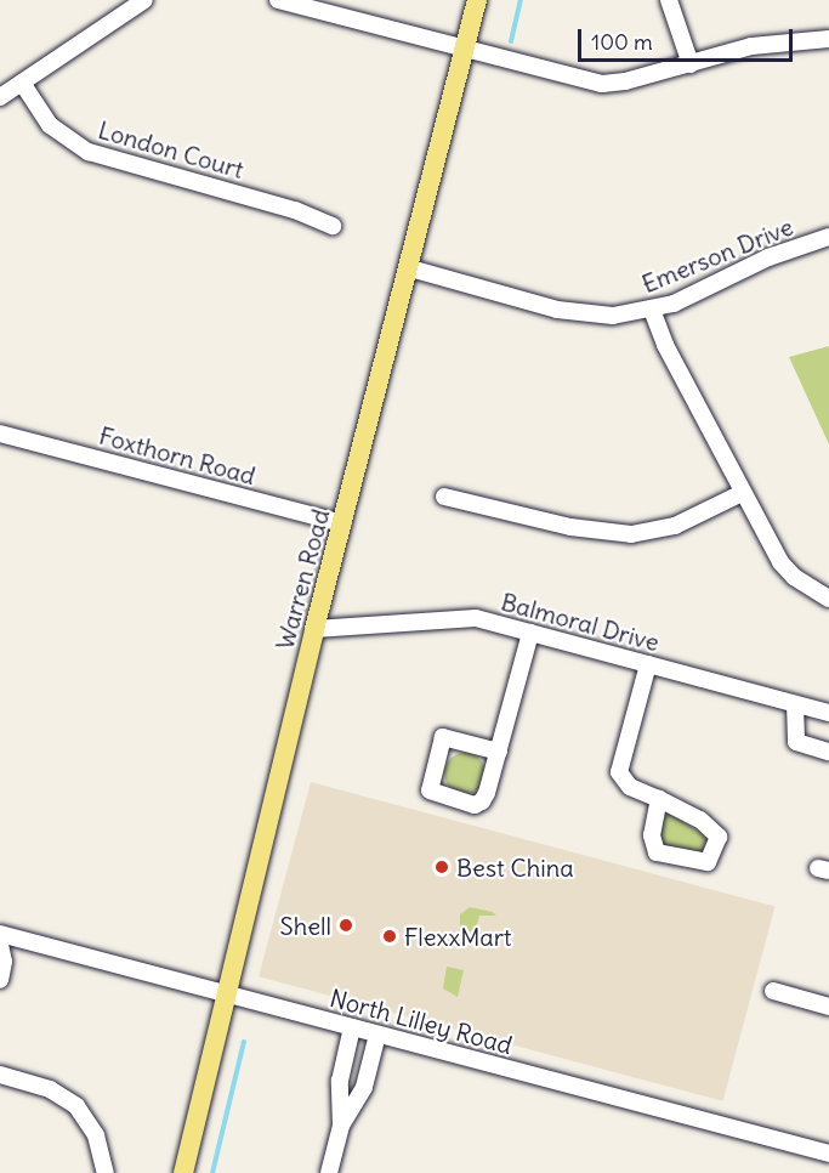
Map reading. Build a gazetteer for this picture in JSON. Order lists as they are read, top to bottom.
{
  "streets": {
    "main road": ["Warren Road"],
    "street": [
      "London Court",
      "Emerson Drive",
      "Foxthorn Road",
      "Balmoral Drive",
      "North Lilley Road"
    ]
  },
  "crossings": [
    ["Emerson Drive", "Warren Road"],
    ["Foxthorn Road", "Warren Road"],
    ["Warren Road", "Balmoral Drive"],
    ["Warren Road", "North Lilley Road"]
  ],
  "places": ["Best China", "Shell", "FlexxMart"],
  "scale_bar": "100 m"
}
